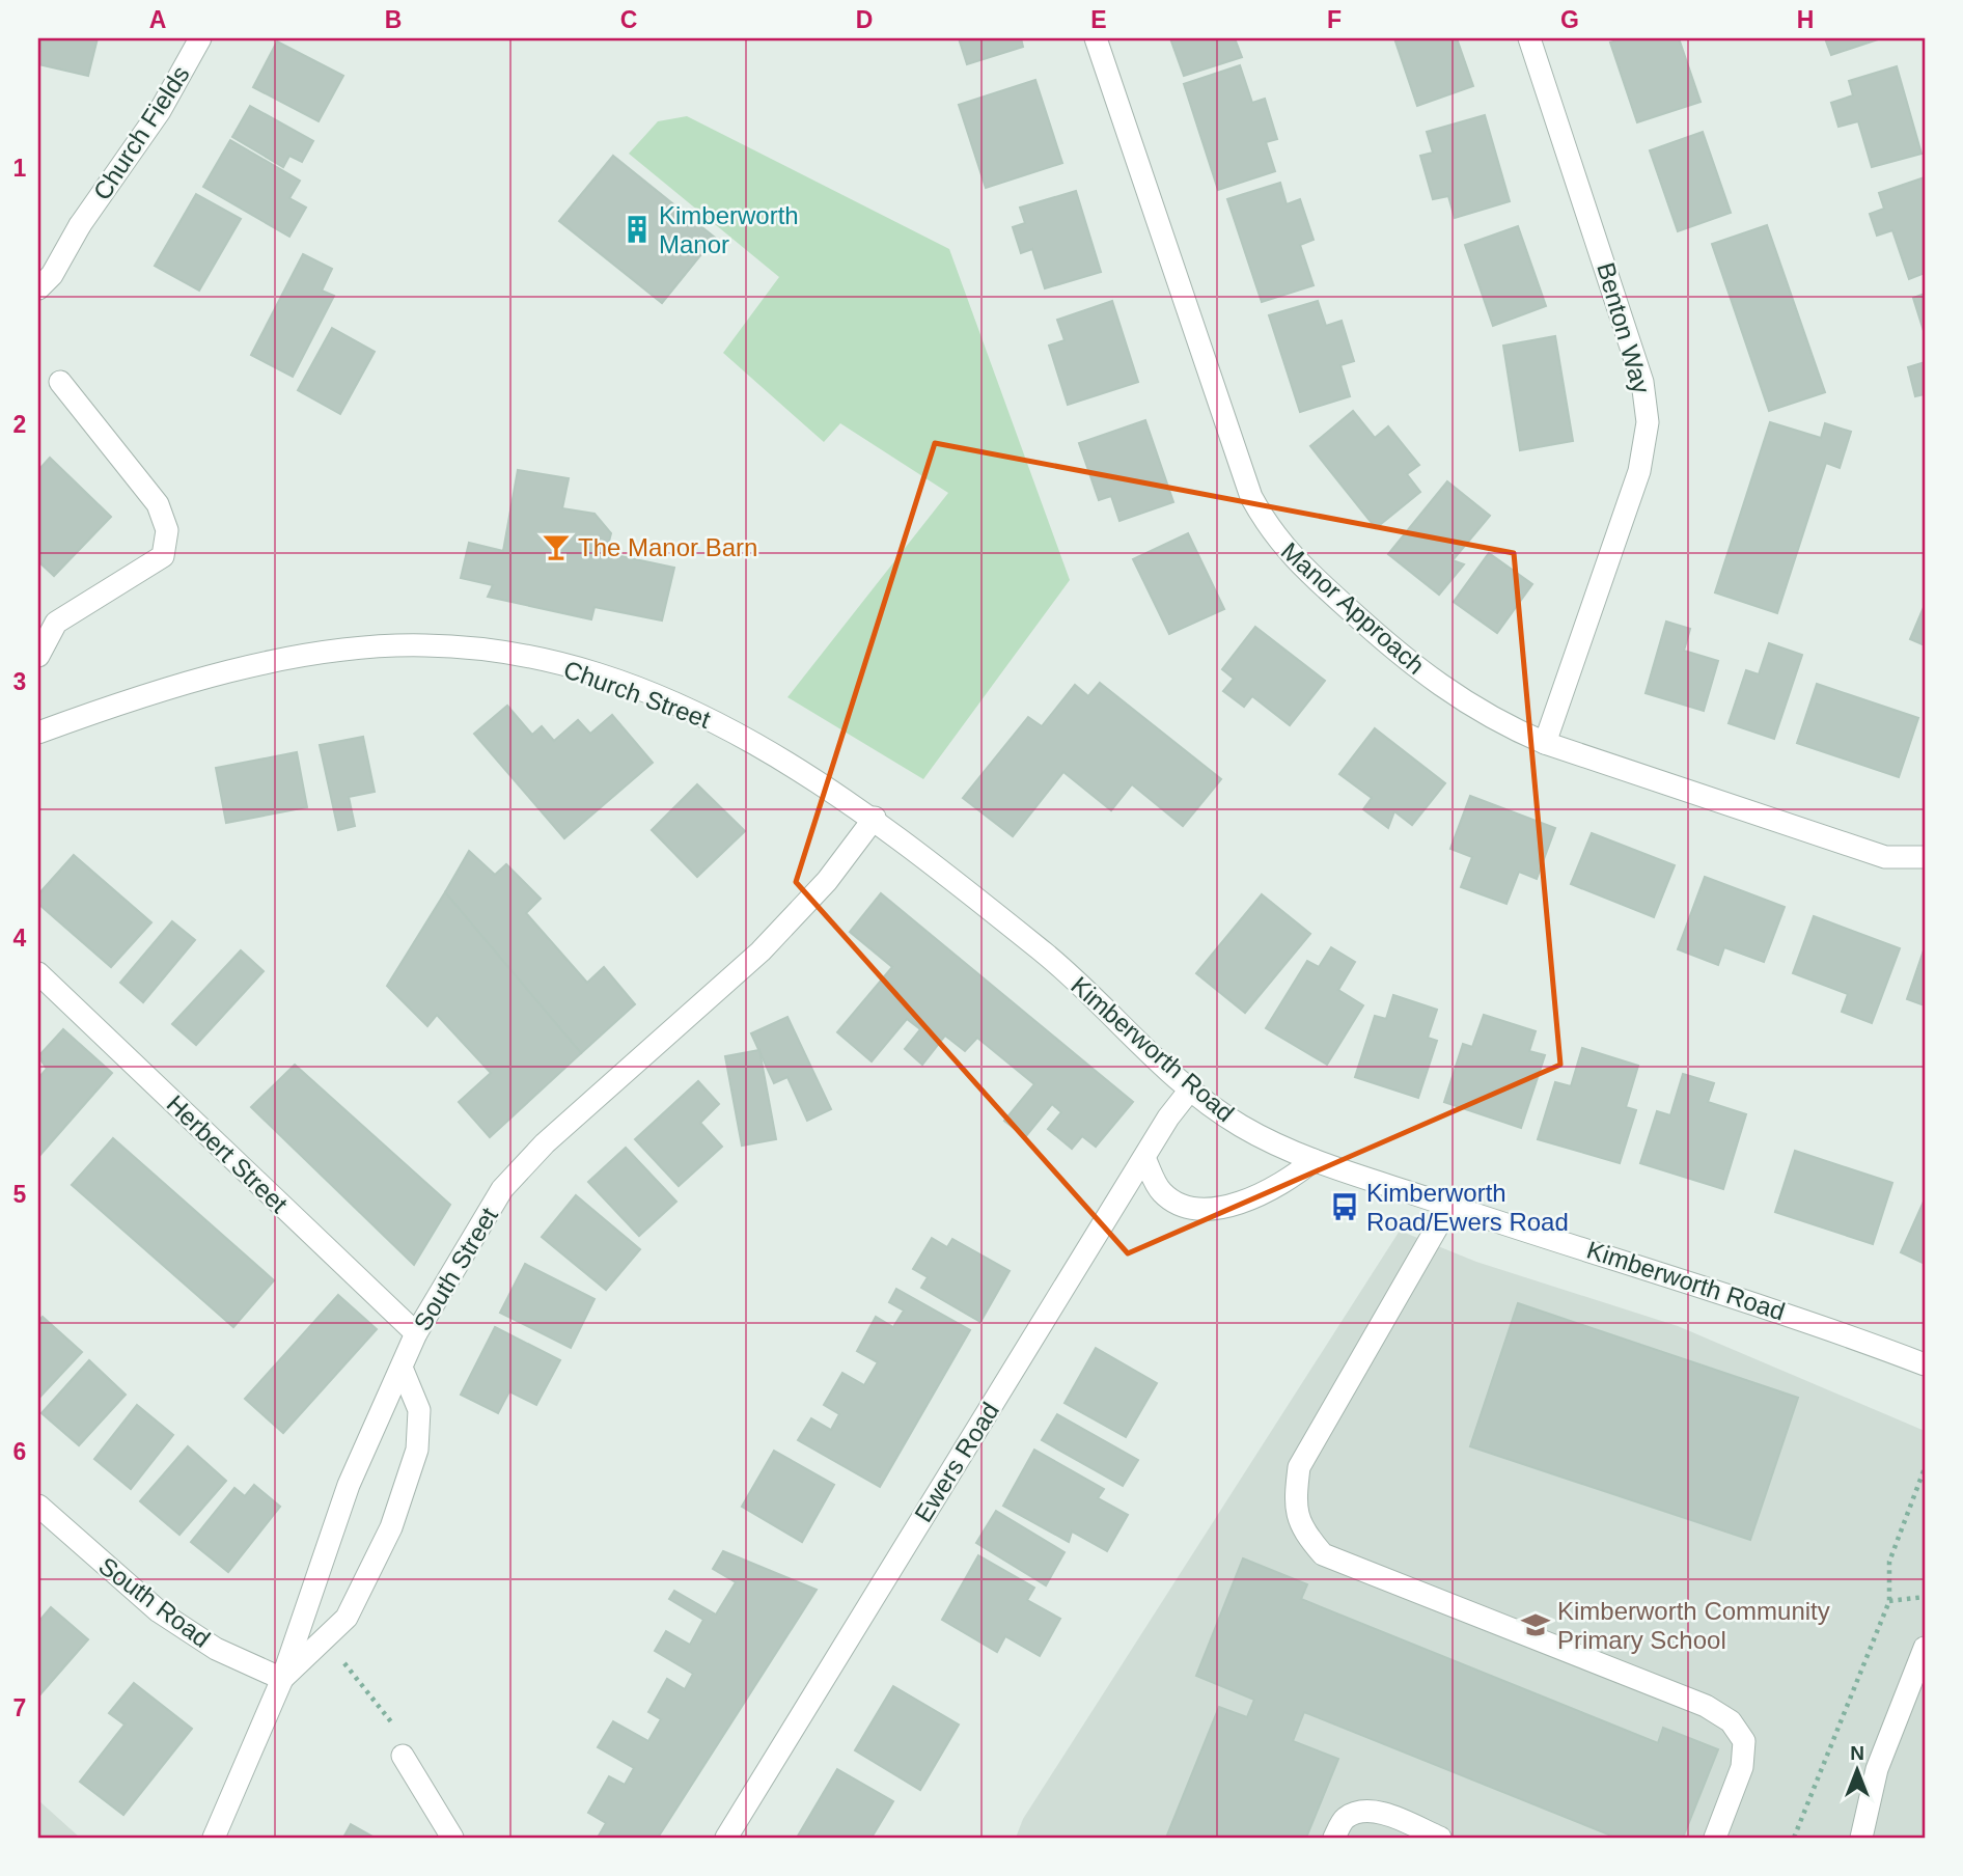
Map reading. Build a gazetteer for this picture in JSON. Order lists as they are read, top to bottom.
{
  "streets": {
    "street": [
      "Church Fields",
      "Benton Way",
      "Manor Approach",
      "Church Street",
      "Kimberworth Road",
      "Herbert Street",
      "South Street",
      "Ewers Road",
      "South Road"
    ]
  },
  "crossings": [
    ["Benton Way", "Manor Approach"],
    ["Church Street", "Kimberworth Road"],
    ["Church Street", "South Street"],
    ["Kimberworth Road", "South Street"],
    ["Kimberworth Road", "Ewers Road"],
    ["Herbert Street", "South Street"],
    ["South Street", "South Road"]
  ],
  "places": {
    "building": ["Kimberworth Manor"],
    "bar": ["The Manor Barn"],
    "bus stop": ["Kimberworth Road/Ewers Road"],
    "school or university": ["Kimberworth Community Primary School"]
  },
  "north": "top",
  "grid": {
    "columns": [
      "A",
      "B",
      "C",
      "D",
      "E",
      "F",
      "G",
      "H"
    ],
    "rows": [
      "1",
      "2",
      "3",
      "4",
      "5",
      "6",
      "7"
    ]
  }
}
